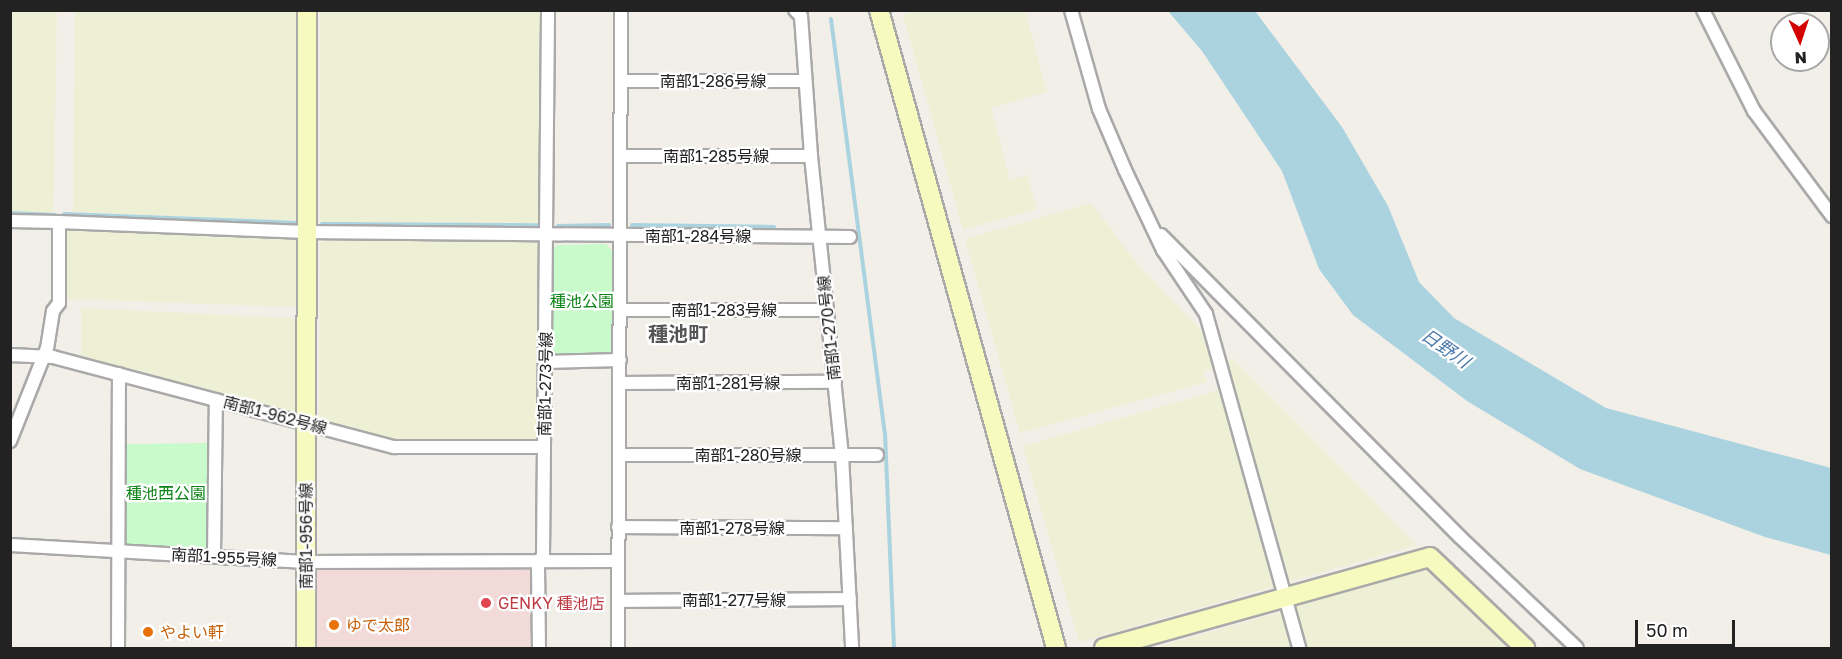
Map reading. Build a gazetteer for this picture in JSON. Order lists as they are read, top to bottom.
{
  "streets": {
    "street": [
      "南部1-286号線",
      "南部1-285号線",
      "南部1-284号線",
      "南部1-283号線",
      "南部1-270号線",
      "南部1-281号線",
      "南部1-273号線",
      "南部1-962号線",
      "南部1-280号線",
      "南部1-278号線",
      "南部1-956号線",
      "南部1-955号線",
      "南部1-277号線"
    ]
  },
  "crossings": [
    ["南部1-286号線", "南部1-270号線"],
    ["南部1-285号線", "南部1-270号線"],
    ["南部1-284号線", "南部1-270号線"],
    ["南部1-284号線", "南部1-273号線"],
    ["南部1-284号線", "南部1-956号線"],
    ["南部1-283号線", "南部1-270号線"],
    ["南部1-270号線", "南部1-281号線"],
    ["南部1-270号線", "南部1-280号線"],
    ["南部1-270号線", "南部1-278号線"],
    ["南部1-270号線", "南部1-277号線"],
    ["南部1-273号線", "南部1-962号線"],
    ["南部1-273号線", "南部1-955号線"],
    ["南部1-962号線", "南部1-956号線"],
    ["南部1-956号線", "南部1-955号線"]
  ],
  "districts": ["種池町"],
  "water": ["日野川"],
  "parks": ["種池公園", "種池西公園"],
  "places": ["GENKY 種池店", "ゆで太郎", "やよい軒"],
  "scale_bar": "50 m",
  "north": "bottom"
}
